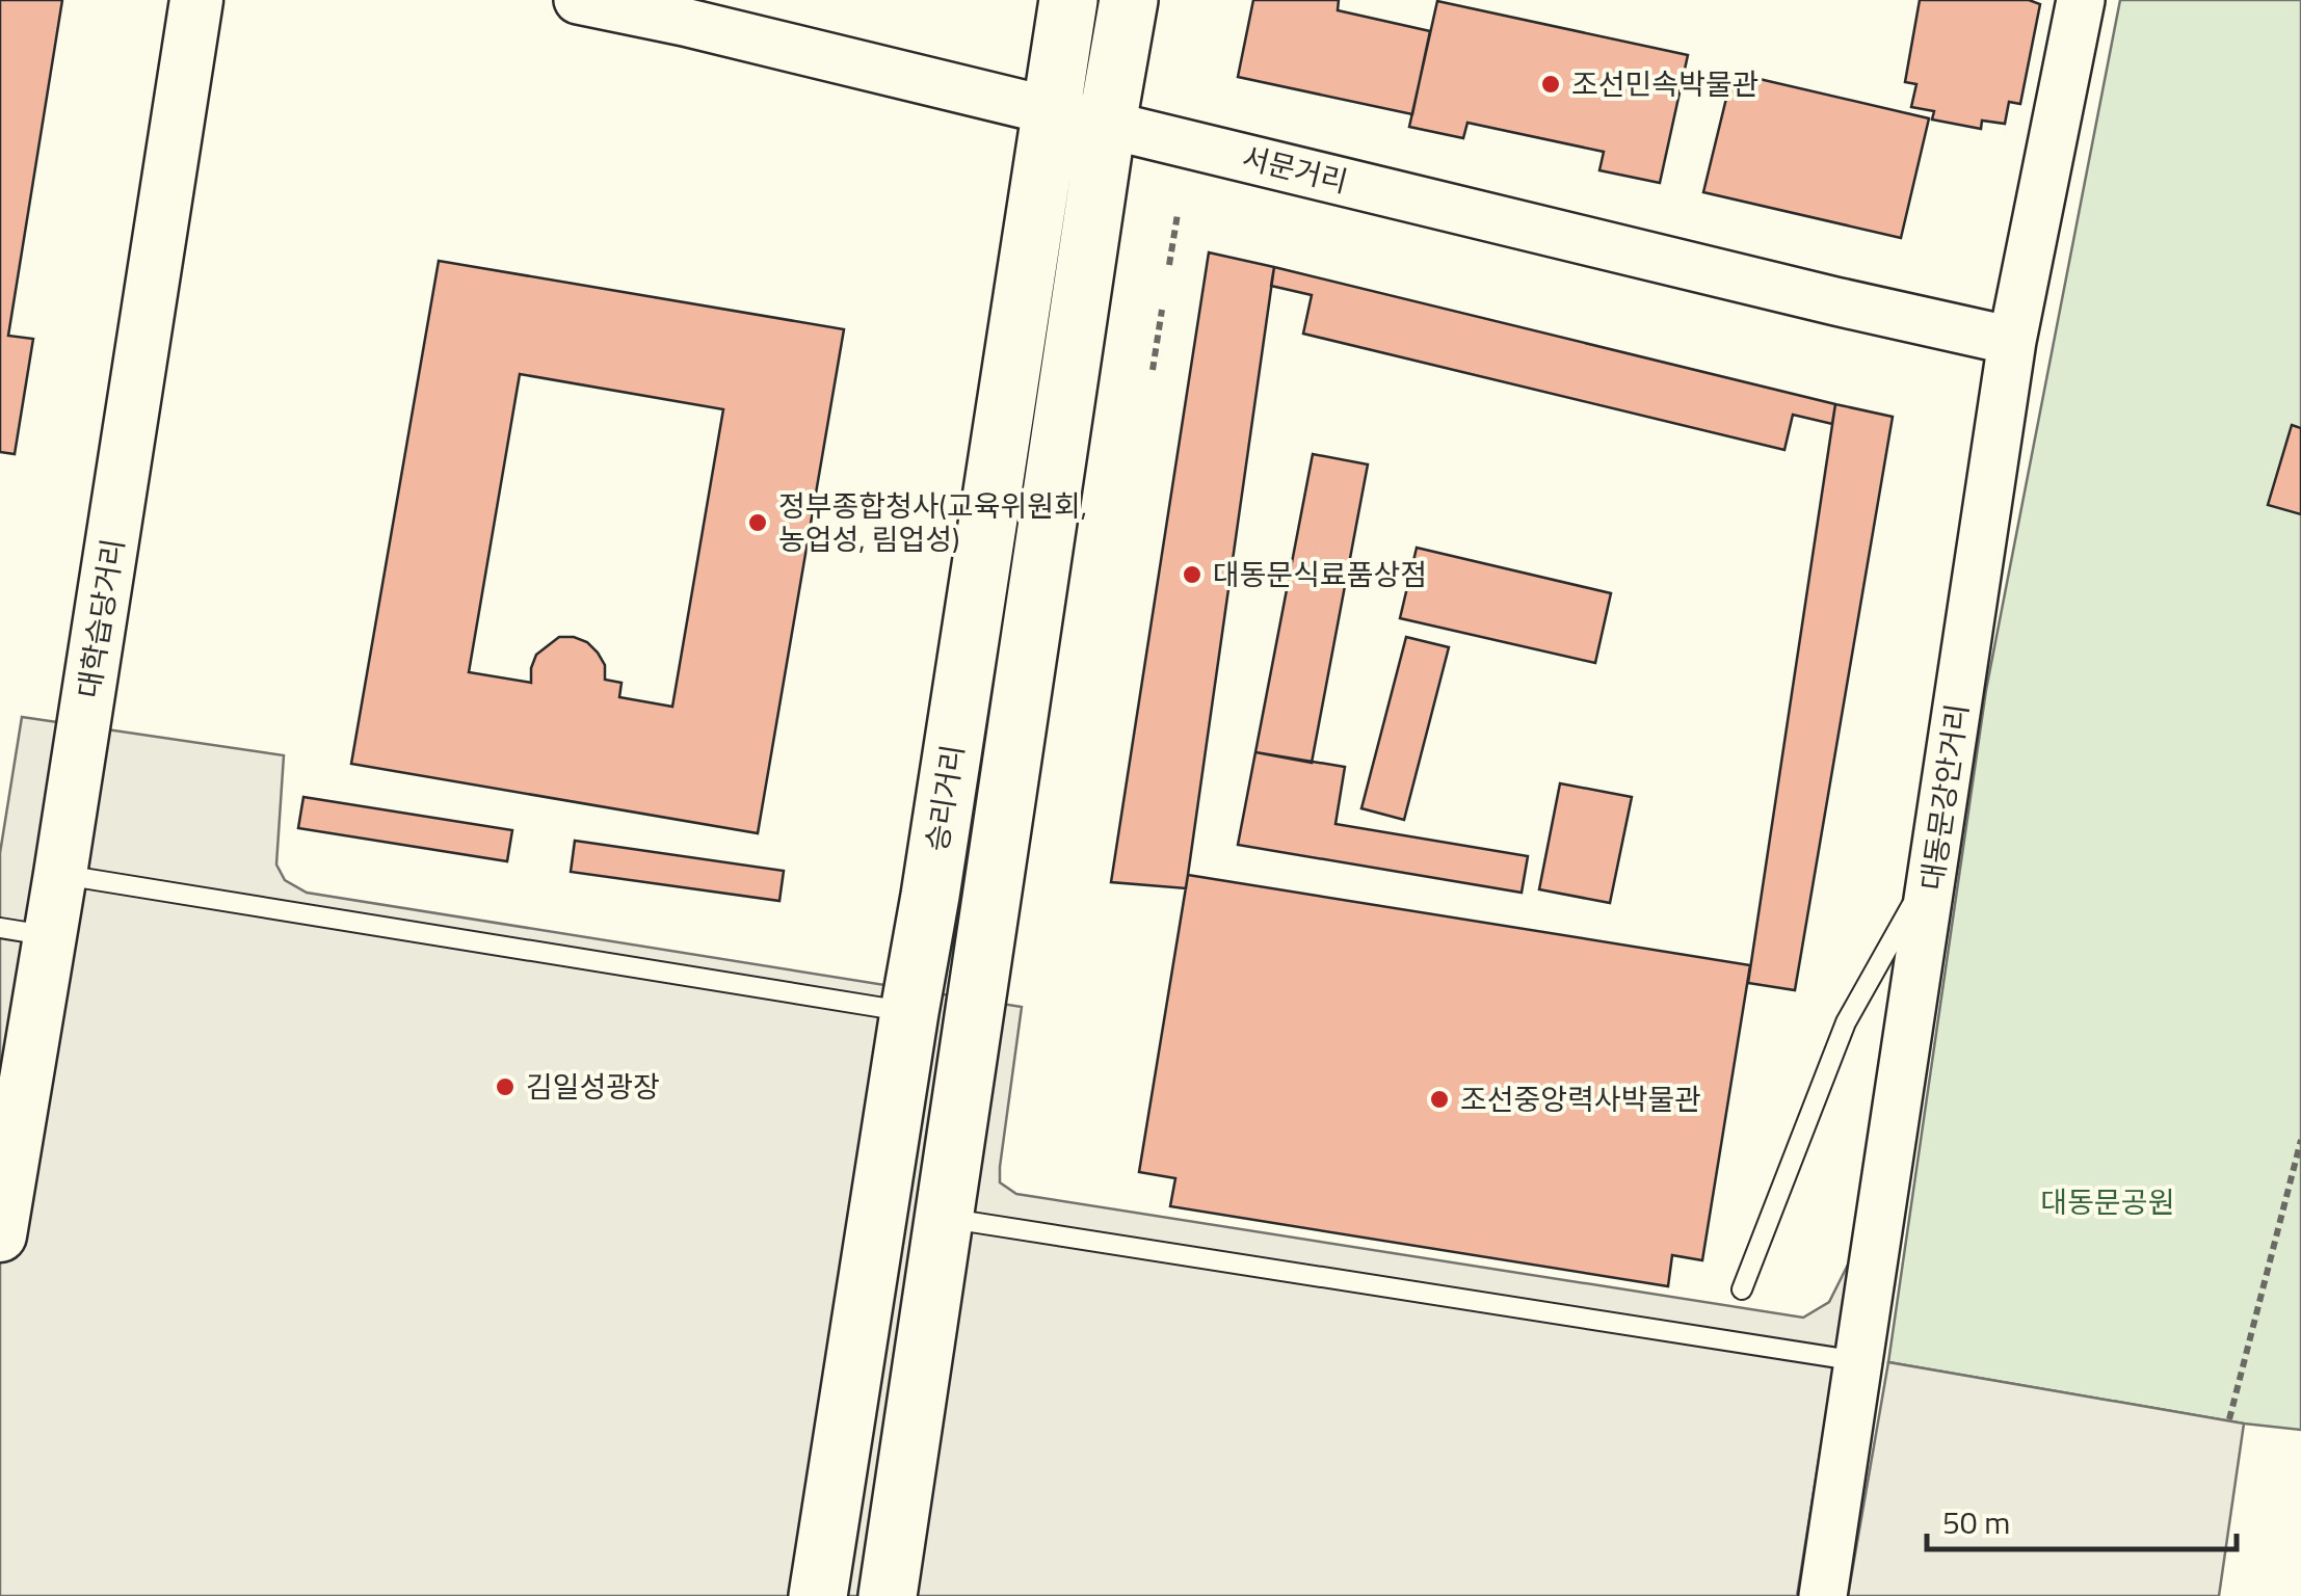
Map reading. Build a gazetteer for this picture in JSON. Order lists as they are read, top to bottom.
{
  "streets": {
    "main road": ["대학습당거리", "승리거리"],
    "street": ["서문거리", "대동문강안거리"]
  },
  "crossings": [
    ["서문거리", "대동문강안거리"],
    ["서문거리", "승리거리"]
  ],
  "parks": ["대동문공원"],
  "places": [
    "조선민속박물관",
    "정부종합청사(교육위원회, 농업성, 림업성)",
    "대동문식료품상점",
    "김일성광장",
    "조선중앙력사박물관"
  ],
  "scale_bar": "50 m"
}
